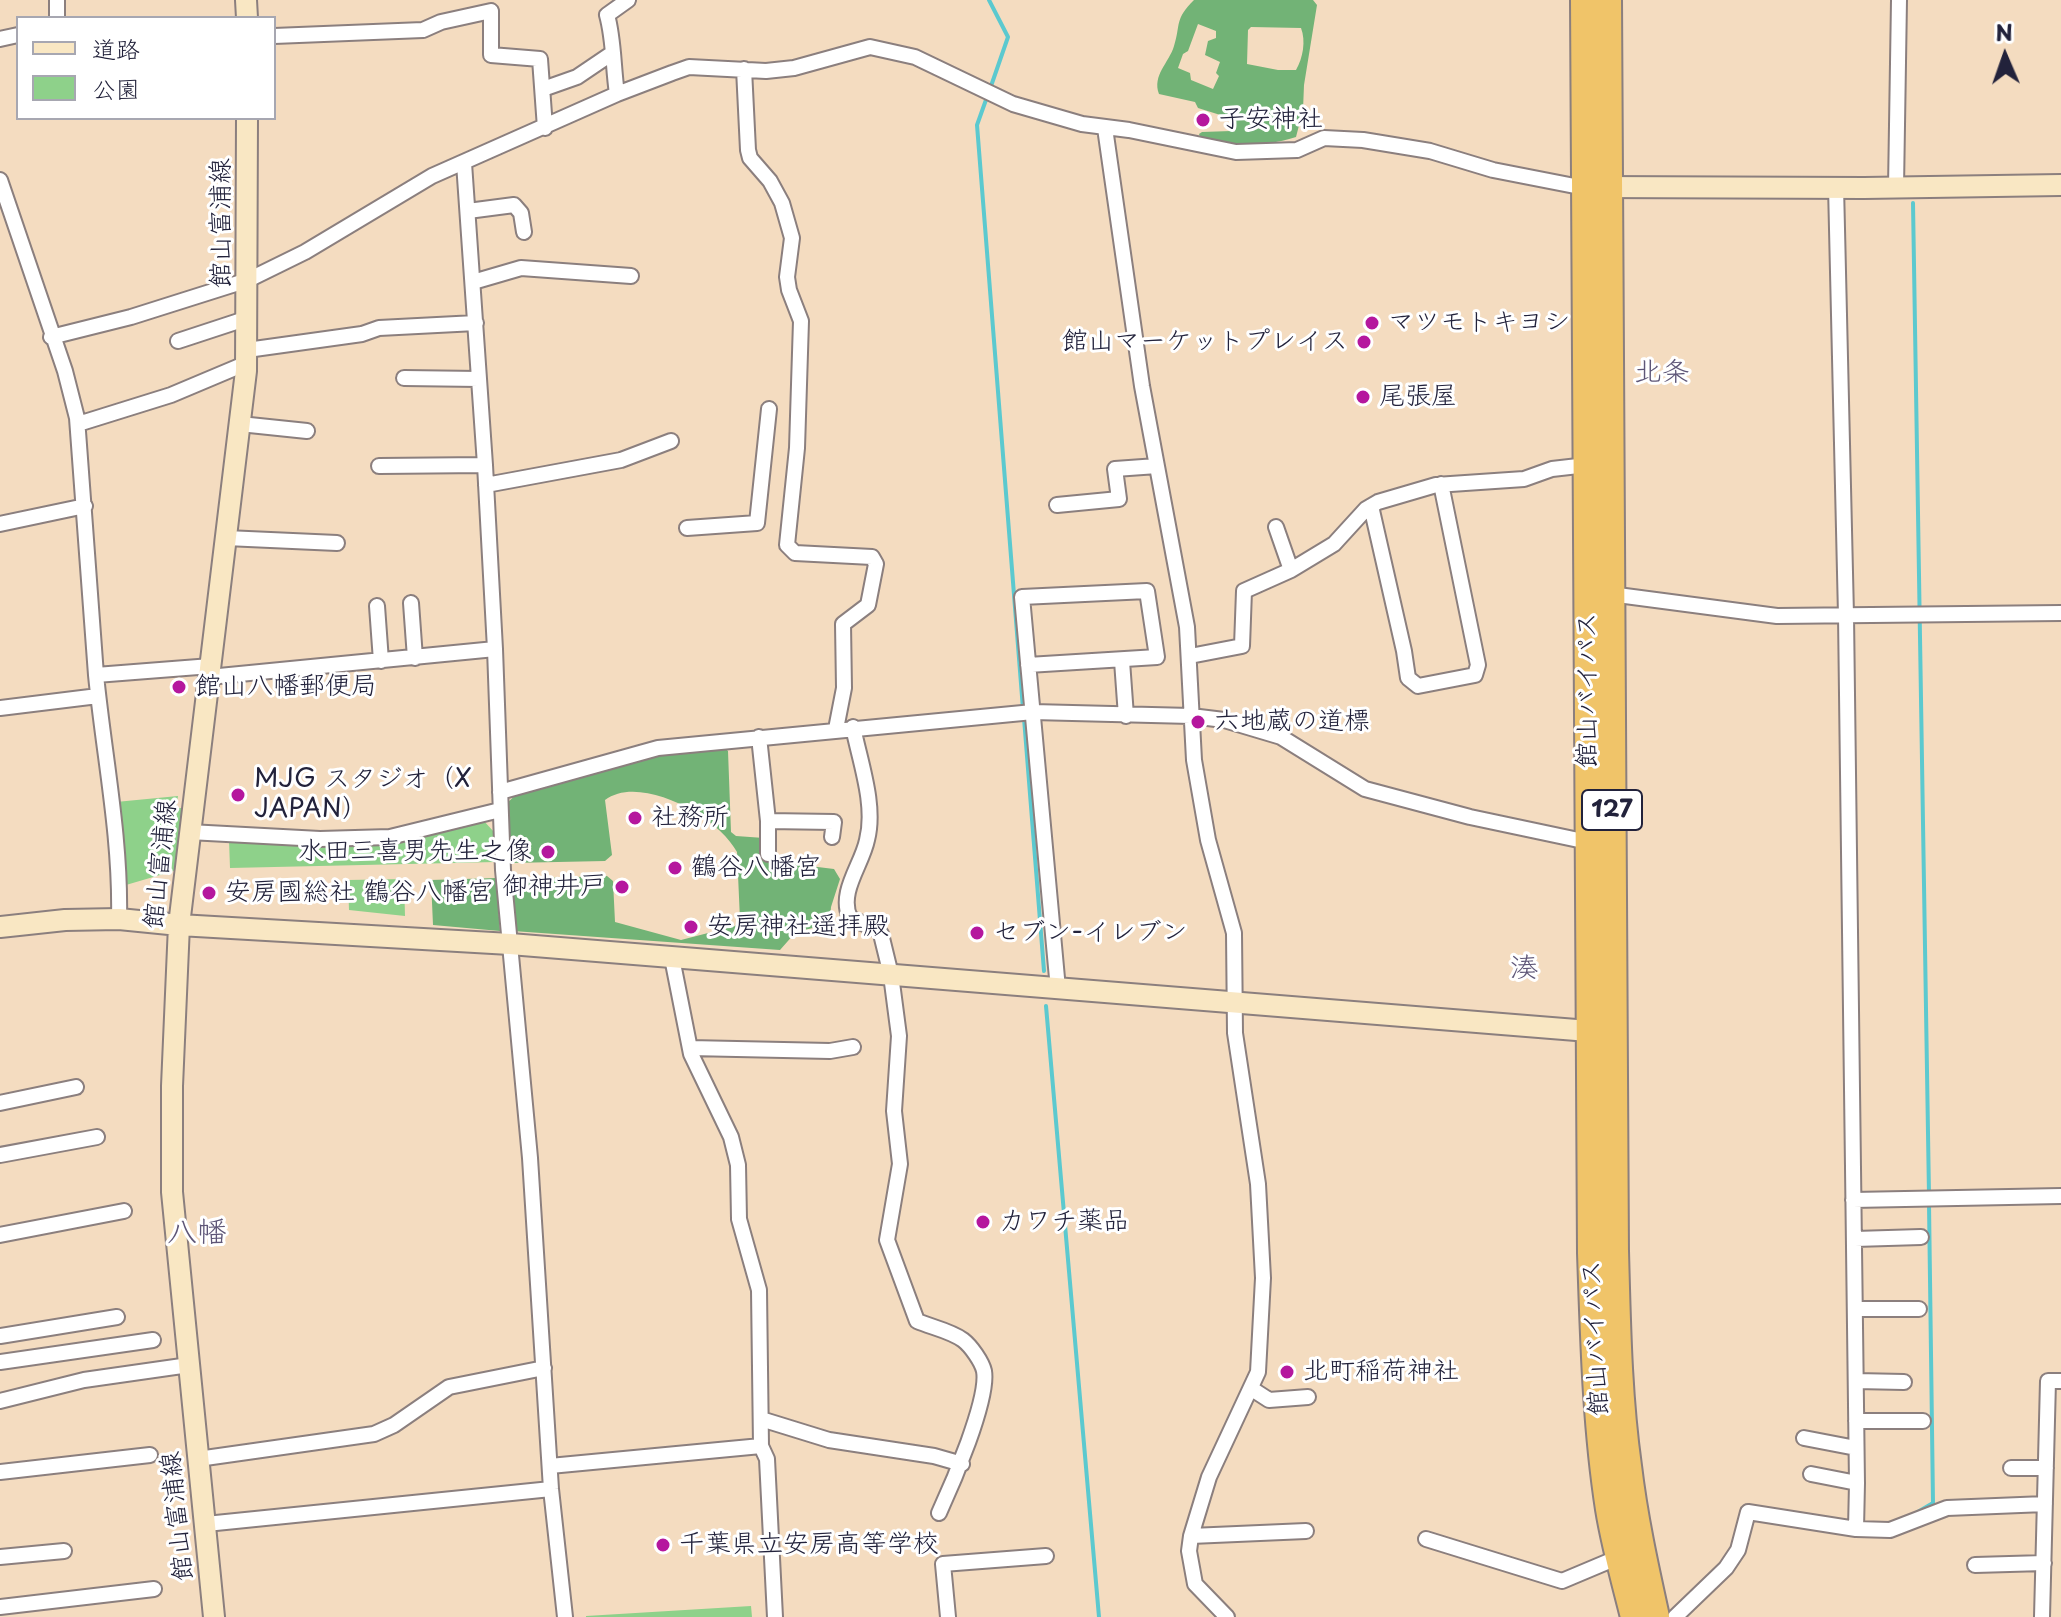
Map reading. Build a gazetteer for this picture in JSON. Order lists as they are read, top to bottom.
{
  "streets": {
    "highway": ["館山バイパス", "127"],
    "street": ["館山富浦線"]
  },
  "districts": ["北条", "湊", "八幡"],
  "places": [
    "子安神社",
    "マツモトキヨシ",
    "館山マーケットプレイス",
    "尾張屋",
    "館山八幡郵便局",
    "六地蔵の道標",
    "MJG スタジオ（X JAPAN）",
    "社務所",
    "水田三喜男先生之像",
    "鶴谷八幡宮",
    "御神井戸",
    "安房國総社 鶴谷八幡宮",
    "安房神社遥拝殿",
    "セブン-イレブン",
    "カワチ薬品",
    "北町稲荷神社",
    "千葉県立安房高等学校"
  ],
  "legend": ["道路", "公園"],
  "north": "top"
}
